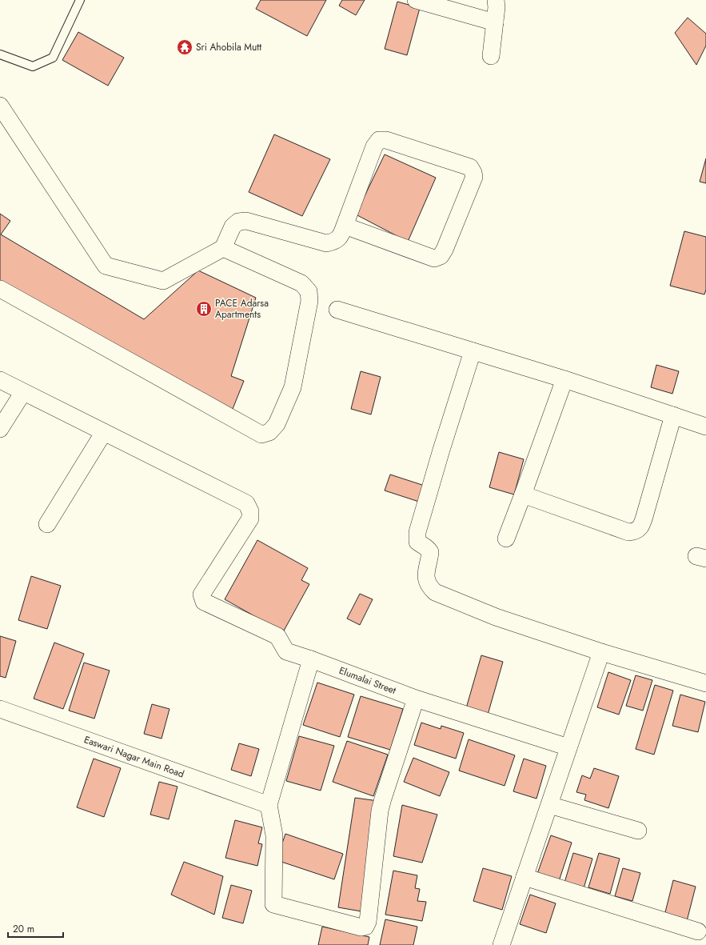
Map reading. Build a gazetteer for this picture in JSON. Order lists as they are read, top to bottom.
{
  "streets": {
    "street": ["Elumalai Street", "Easwari Nagar Main Road"]
  },
  "places": {
    "temple": ["Sri Ahobila Mutt"],
    "building": ["PACE Adarsa Apartments"]
  },
  "scale_bar": "20 m"
}
